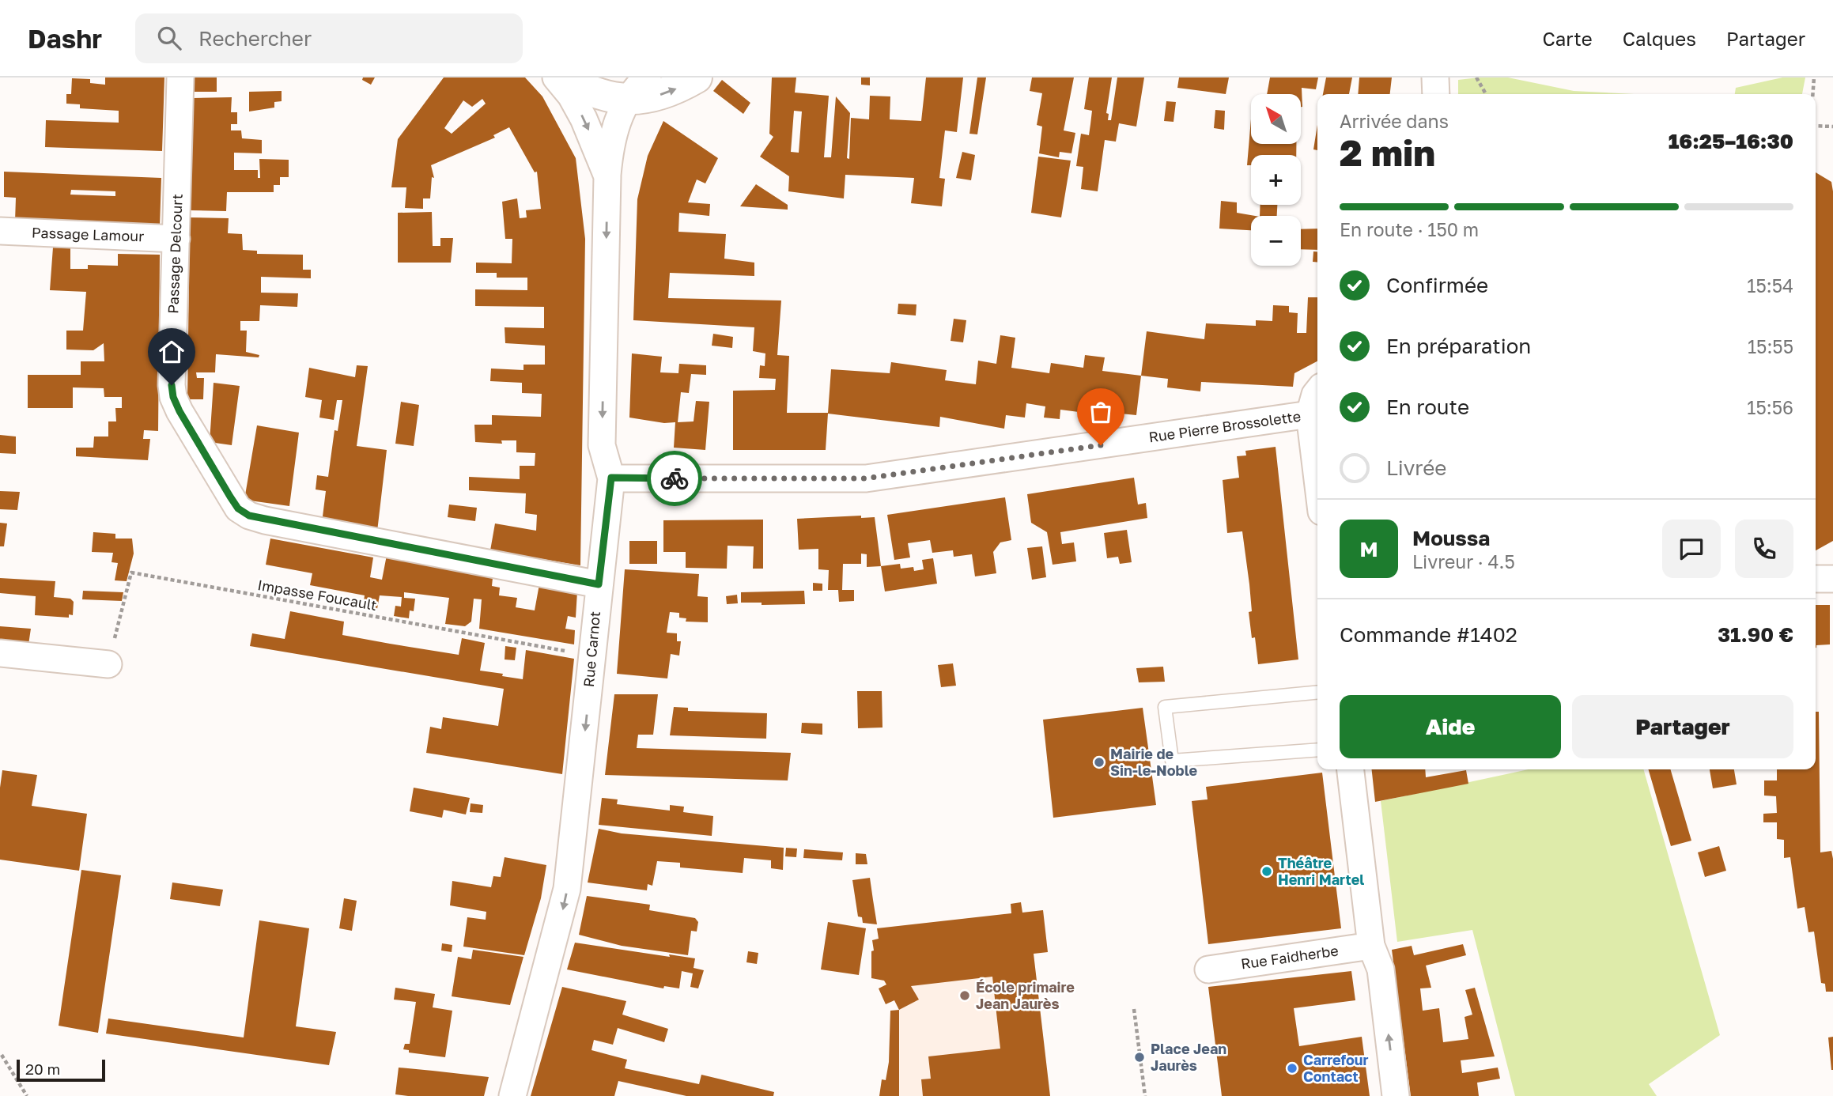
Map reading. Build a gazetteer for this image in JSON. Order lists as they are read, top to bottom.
{
  "streets": {
    "street": [
      "Passage Lamour",
      "Passage Delcourt",
      "Rue Pierre Brossolette",
      "Rue Carnot",
      "Rue Faidherbe"
    ],
    "path": ["Impasse Foucault"]
  },
  "crossings": [
    ["Passage Lamour", "Passage Delcourt"],
    ["Passage Delcourt", "Rue Carnot"],
    ["Rue Pierre Brossolette", "Rue Carnot"],
    ["Impasse Foucault", "Rue Carnot"]
  ],
  "one_way": ["Rue Carnot"],
  "places": [
    "Mairie de Sin-le-Noble",
    "Théâtre Henri Martel",
    "École primaire Jean Jaurès",
    "Place Jean Jaurès",
    "Carrefour Contact"
  ],
  "scale_bar": "20 m",
  "north": "top left",
  "page": {
    "header": "Dashr",
    "search": "Rechercher",
    "nav": ["Carte", "Calques", "Partager"],
    "map_buttons": ["+", "−"],
    "heading": ["2 min", "Arrivée dans", "16:25–16:30"],
    "panel": [
      "Moussa",
      "Livreur · 4.5",
      "Commande #1402",
      "31.90 €"
    ],
    "bar": "En route · 150 m",
    "list": [
      ["Confirmée", "15:54"],
      ["En préparation", "15:55"],
      ["En route", "15:56"],
      "Livrée"
    ],
    "round": "M",
    "buttons": ["Aide", "Partager"],
    "scale": "20 m"
  }
}
